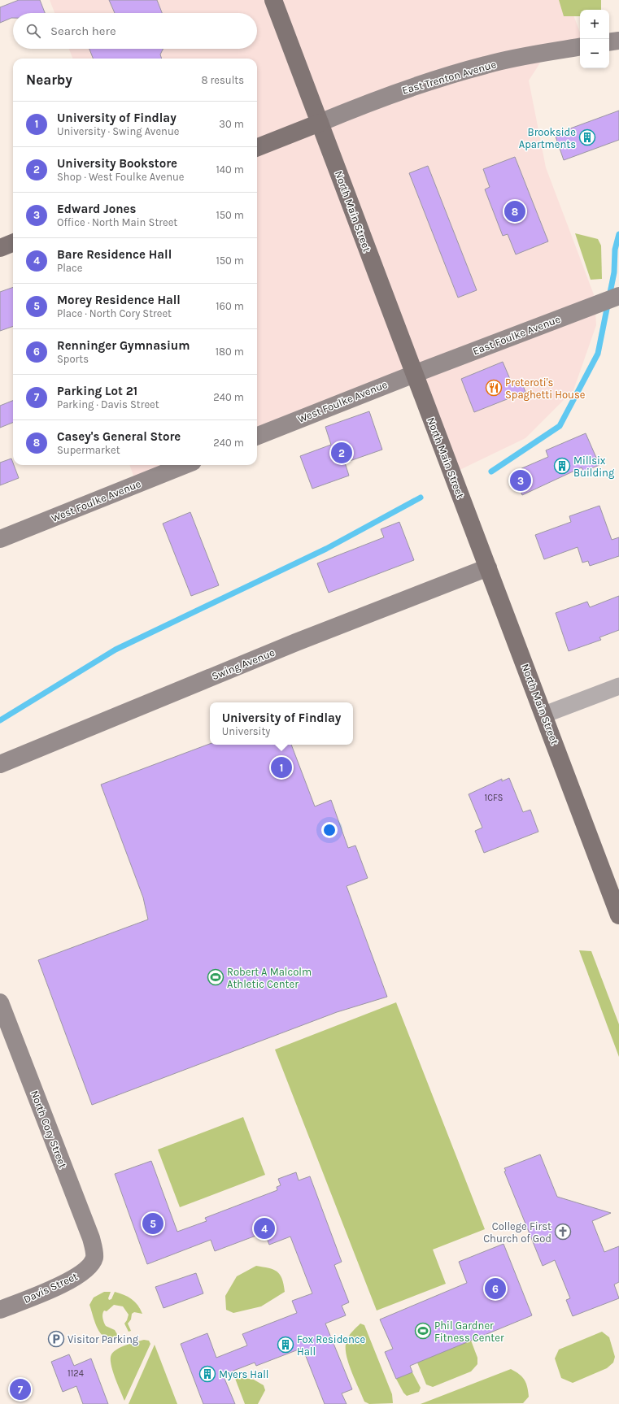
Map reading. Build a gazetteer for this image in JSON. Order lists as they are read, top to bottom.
{
  "streets": {
    "main road": ["North Main Street"],
    "street": [
      "East Trenton Avenue",
      "East Foulke Avenue",
      "West Foulke Avenue",
      "Swing Avenue",
      "North Cory Street",
      "Davis Street"
    ]
  },
  "crossings": [
    ["East Trenton Avenue", "North Main Street"],
    ["North Main Street", "East Foulke Avenue"],
    ["North Main Street", "West Foulke Avenue"],
    ["North Main Street", "Swing Avenue"],
    ["East Foulke Avenue", "West Foulke Avenue"],
    ["North Cory Street", "Davis Street"]
  ],
  "places": {
    "building": [
      "Brookside Apartments",
      "Millsix Building",
      "Fox Residence Hall",
      "Myers Hall"
    ],
    "restaurant": ["Preteroti's Spaghetti House"],
    "sports": ["Robert A Malcolm Athletic Center", "Phil Gardner Fitness Center"],
    "church": ["College First Church of God"],
    "parking": ["Visitor Parking"]
  },
  "house_numbers": ["1CFS", "1124"],
  "page": {
    "map_buttons": ["+", "−"],
    "search": "Search here",
    "heading": ["Nearby", "8 results"],
    "list": [
      {
        "mark": "1",
        "name": "University of Findlay",
        "note": "University · Swing Avenue",
        "value": "30 m"
      },
      {
        "mark": "2",
        "name": "University Bookstore",
        "note": "Shop · West Foulke Avenue",
        "value": "140 m"
      },
      {
        "mark": "3",
        "name": "Edward Jones",
        "note": "Office · North Main Street",
        "value": "150 m"
      },
      {
        "mark": "4",
        "name": "Bare Residence Hall",
        "note": "Place",
        "value": "150 m"
      },
      {
        "mark": "5",
        "name": "Morey Residence Hall",
        "note": "Place · North Cory Street",
        "value": "160 m"
      },
      {
        "mark": "6",
        "name": "Renninger Gymnasium",
        "note": "Sports",
        "value": "180 m"
      },
      {
        "mark": "7",
        "name": "Parking Lot 21",
        "note": "Parking · Davis Street",
        "value": "240 m"
      },
      {
        "mark": "8",
        "name": "Casey's General Store",
        "note": "Supermarket",
        "value": "240 m"
      }
    ],
    "pins": [
      "8",
      "2",
      "3",
      "1",
      "5",
      "4",
      "6",
      "7"
    ],
    "popup": ["University of Findlay", "University"]
  }
}
